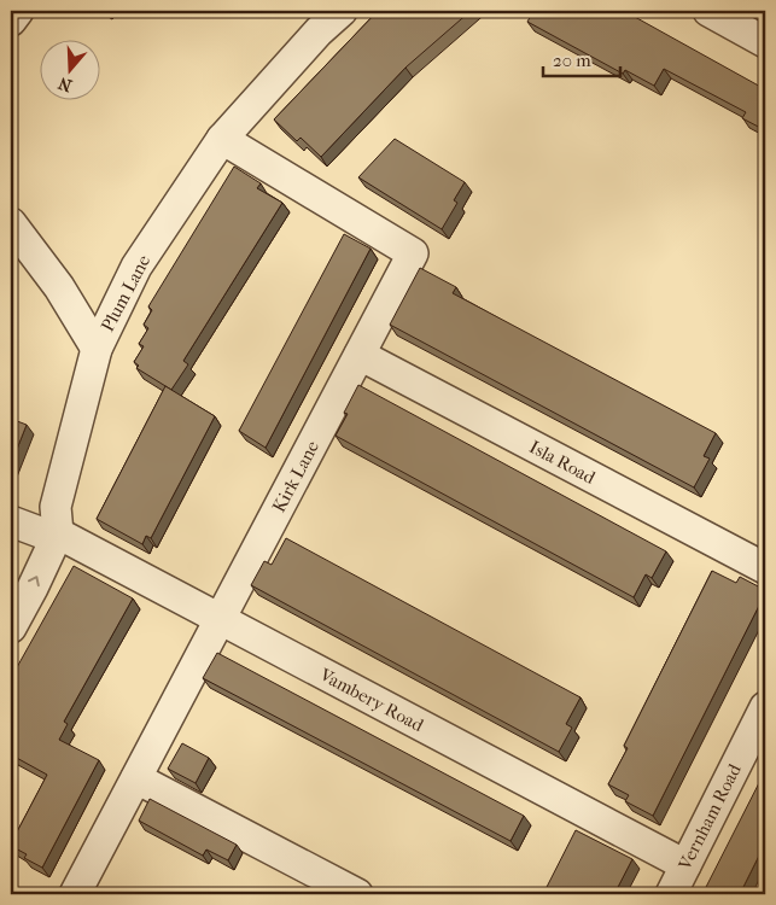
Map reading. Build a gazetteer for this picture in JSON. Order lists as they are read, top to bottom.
{
  "streets": {
    "street": [
      "Plum Lane",
      "Isla Road",
      "Kirk Lane",
      "Vambery Road",
      "Vernham Road"
    ]
  },
  "crossings": [
    ["Plum Lane", "Kirk Lane"],
    ["Plum Lane", "Vambery Road"],
    ["Isla Road", "Kirk Lane"],
    ["Kirk Lane", "Vambery Road"],
    ["Vambery Road", "Vernham Road"]
  ],
  "scale_bar": "20 m",
  "north": "bottom"
}
